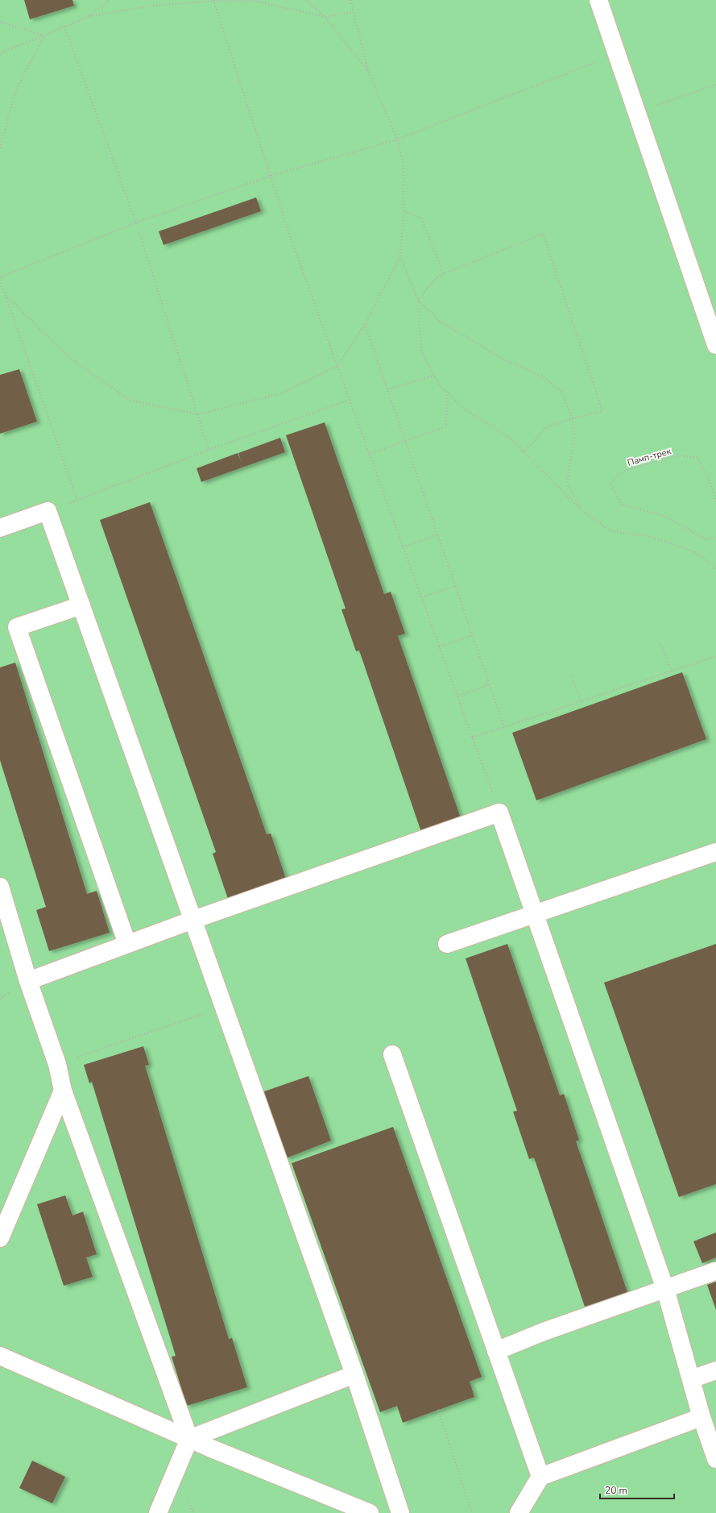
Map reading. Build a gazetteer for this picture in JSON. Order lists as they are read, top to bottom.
{
  "streets": {
    "path": ["Памп-трек"]
  },
  "scale_bar": "20 m"
}
